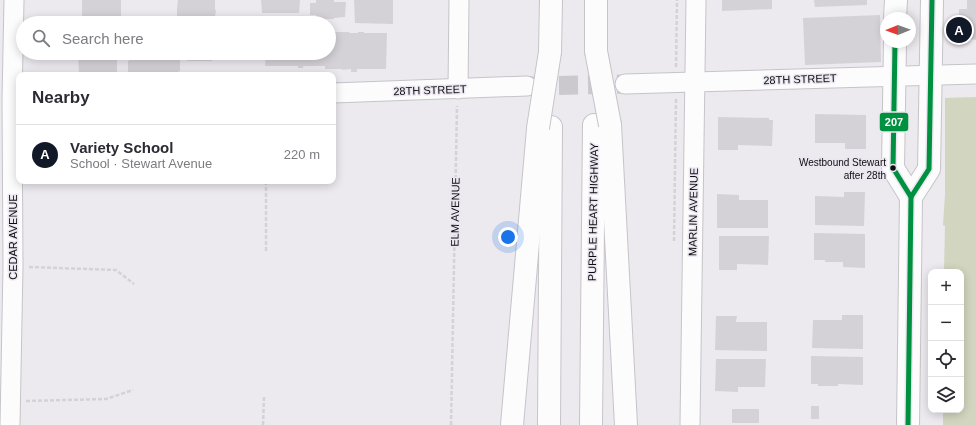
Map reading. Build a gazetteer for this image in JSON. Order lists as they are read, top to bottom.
{
  "streets": {
    "main road": ["PURPLE HEART HIGHWAY"],
    "street": ["28TH STREET", "MARLIN AVENUE", "CEDAR AVENUE"],
    "path": ["ELM AVENUE"]
  },
  "crossings": [
    ["28TH STREET", "ELM AVENUE"],
    ["28TH STREET", "MARLIN AVENUE"]
  ],
  "places": ["Westbound Stewart after 28th"],
  "lines": ["transit line 207"],
  "north": "left",
  "page": {
    "pins": "A",
    "search": "Search here",
    "heading": "Nearby",
    "list": [
      {
        "mark": "A",
        "name": "Variety School",
        "note": "School · Stewart Avenue",
        "value": "220 m"
      }
    ],
    "map_buttons": ["+", "−"]
  }
}
